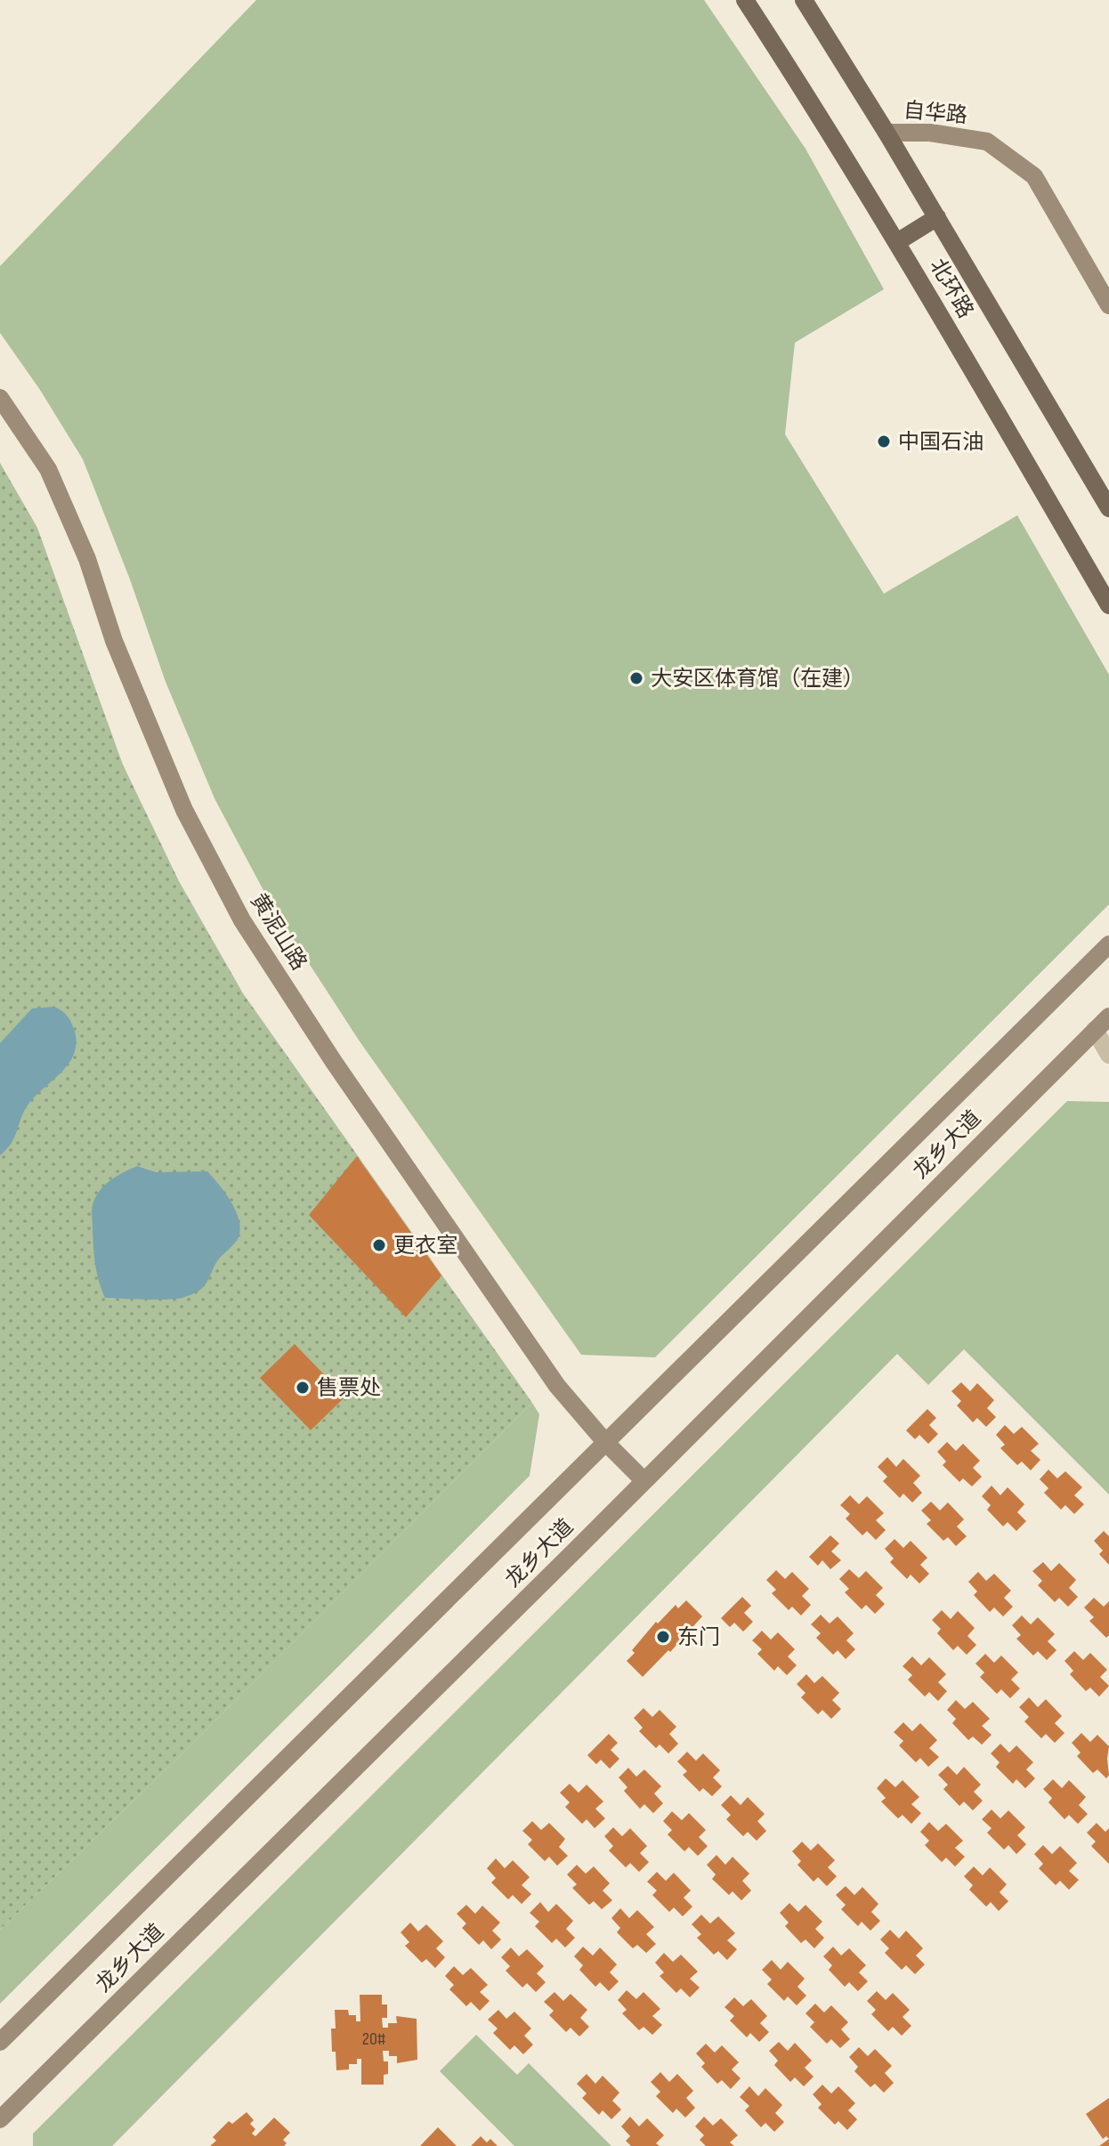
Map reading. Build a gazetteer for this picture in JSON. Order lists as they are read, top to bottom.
{
  "streets": {
    "main road": [
      "自华路",
      "北环路",
      "黄泥山路",
      "龙乡大道"
    ]
  },
  "crossings": [
    ["自华路", "北环路"],
    ["黄泥山路", "龙乡大道"]
  ],
  "places": [
    "中国石油",
    "大安区体育馆（在建）",
    "更衣室",
    "售票处",
    "东门"
  ],
  "house_numbers": ["20#"]
}
